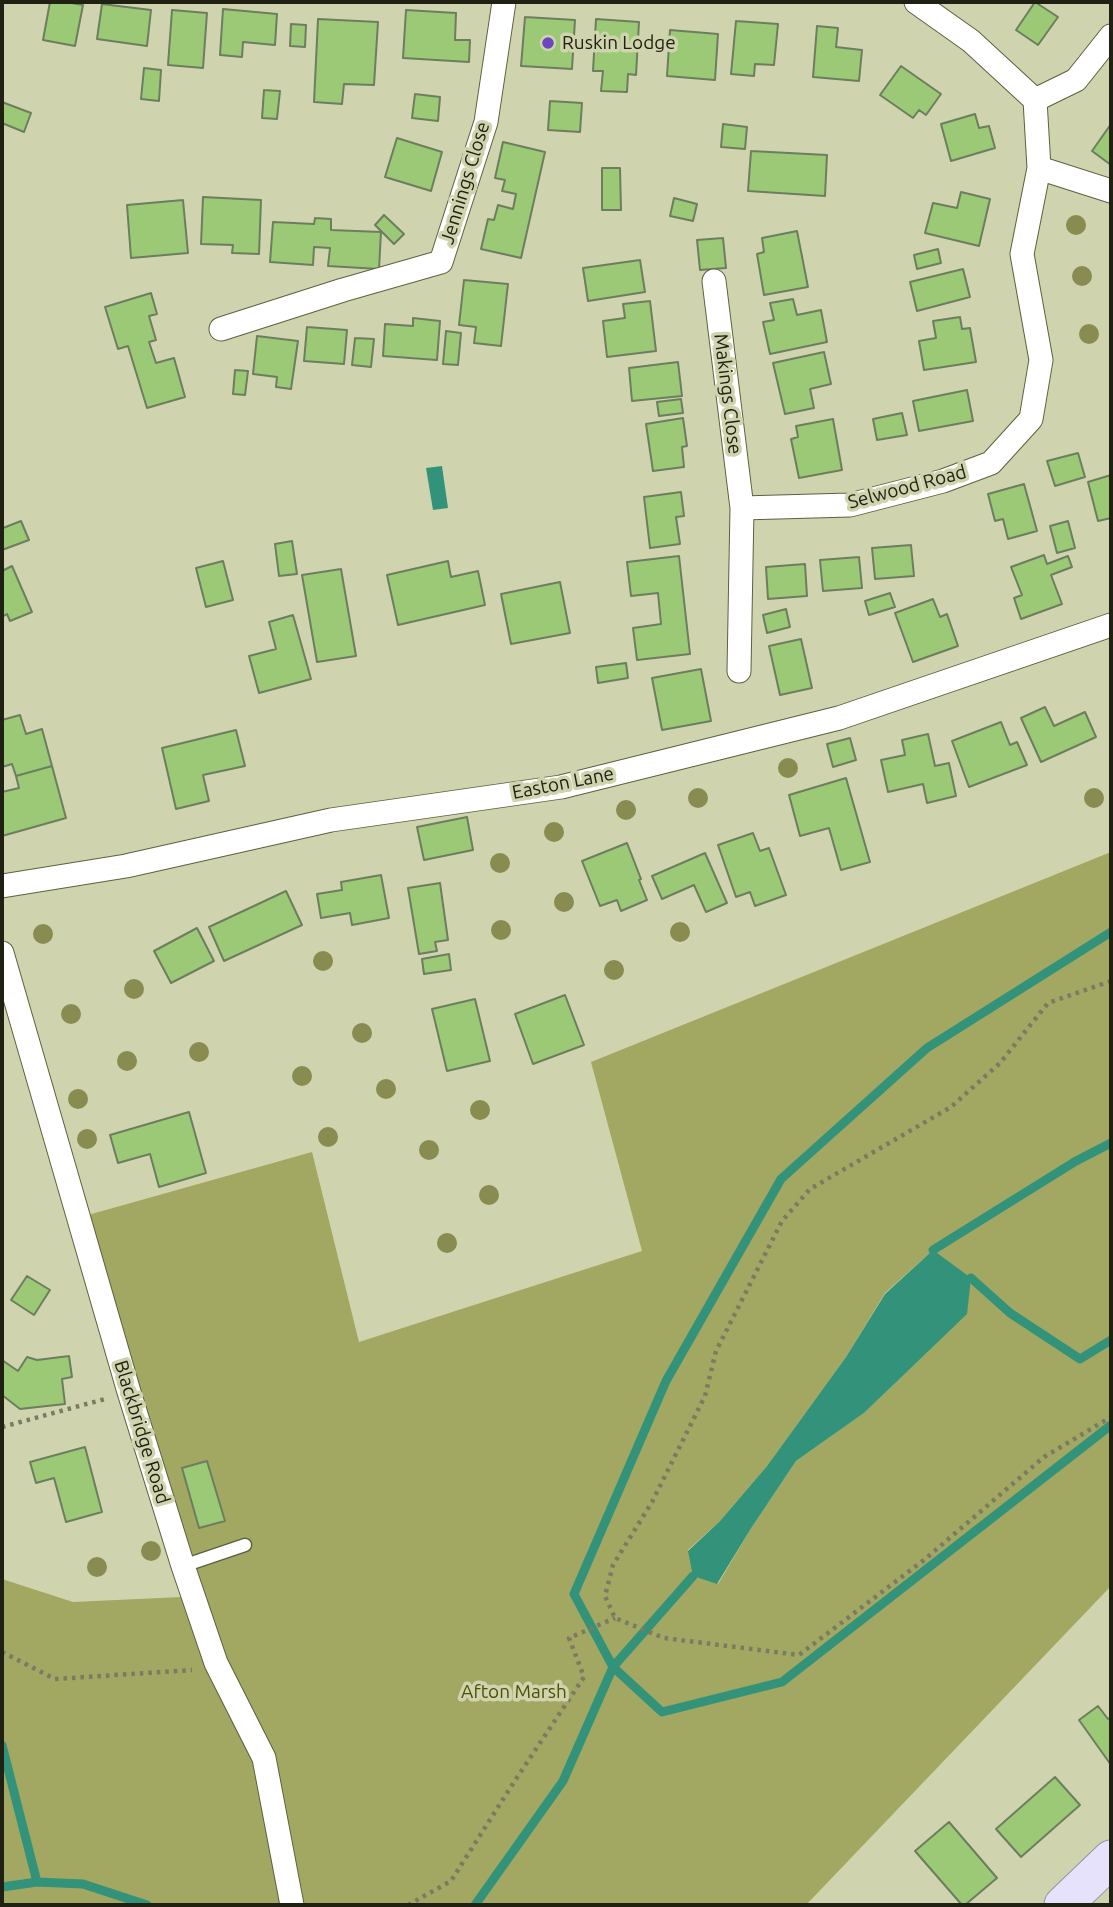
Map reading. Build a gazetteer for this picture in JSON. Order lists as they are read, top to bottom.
{
  "streets": {
    "street": [
      "Jennings Close",
      "Makings Close",
      "Selwood Road",
      "Easton Lane",
      "Blackbridge Road"
    ]
  },
  "crossings": [
    ["Makings Close", "Selwood Road"]
  ],
  "parks": ["Afton Marsh"],
  "places": ["Ruskin Lodge"]
}
